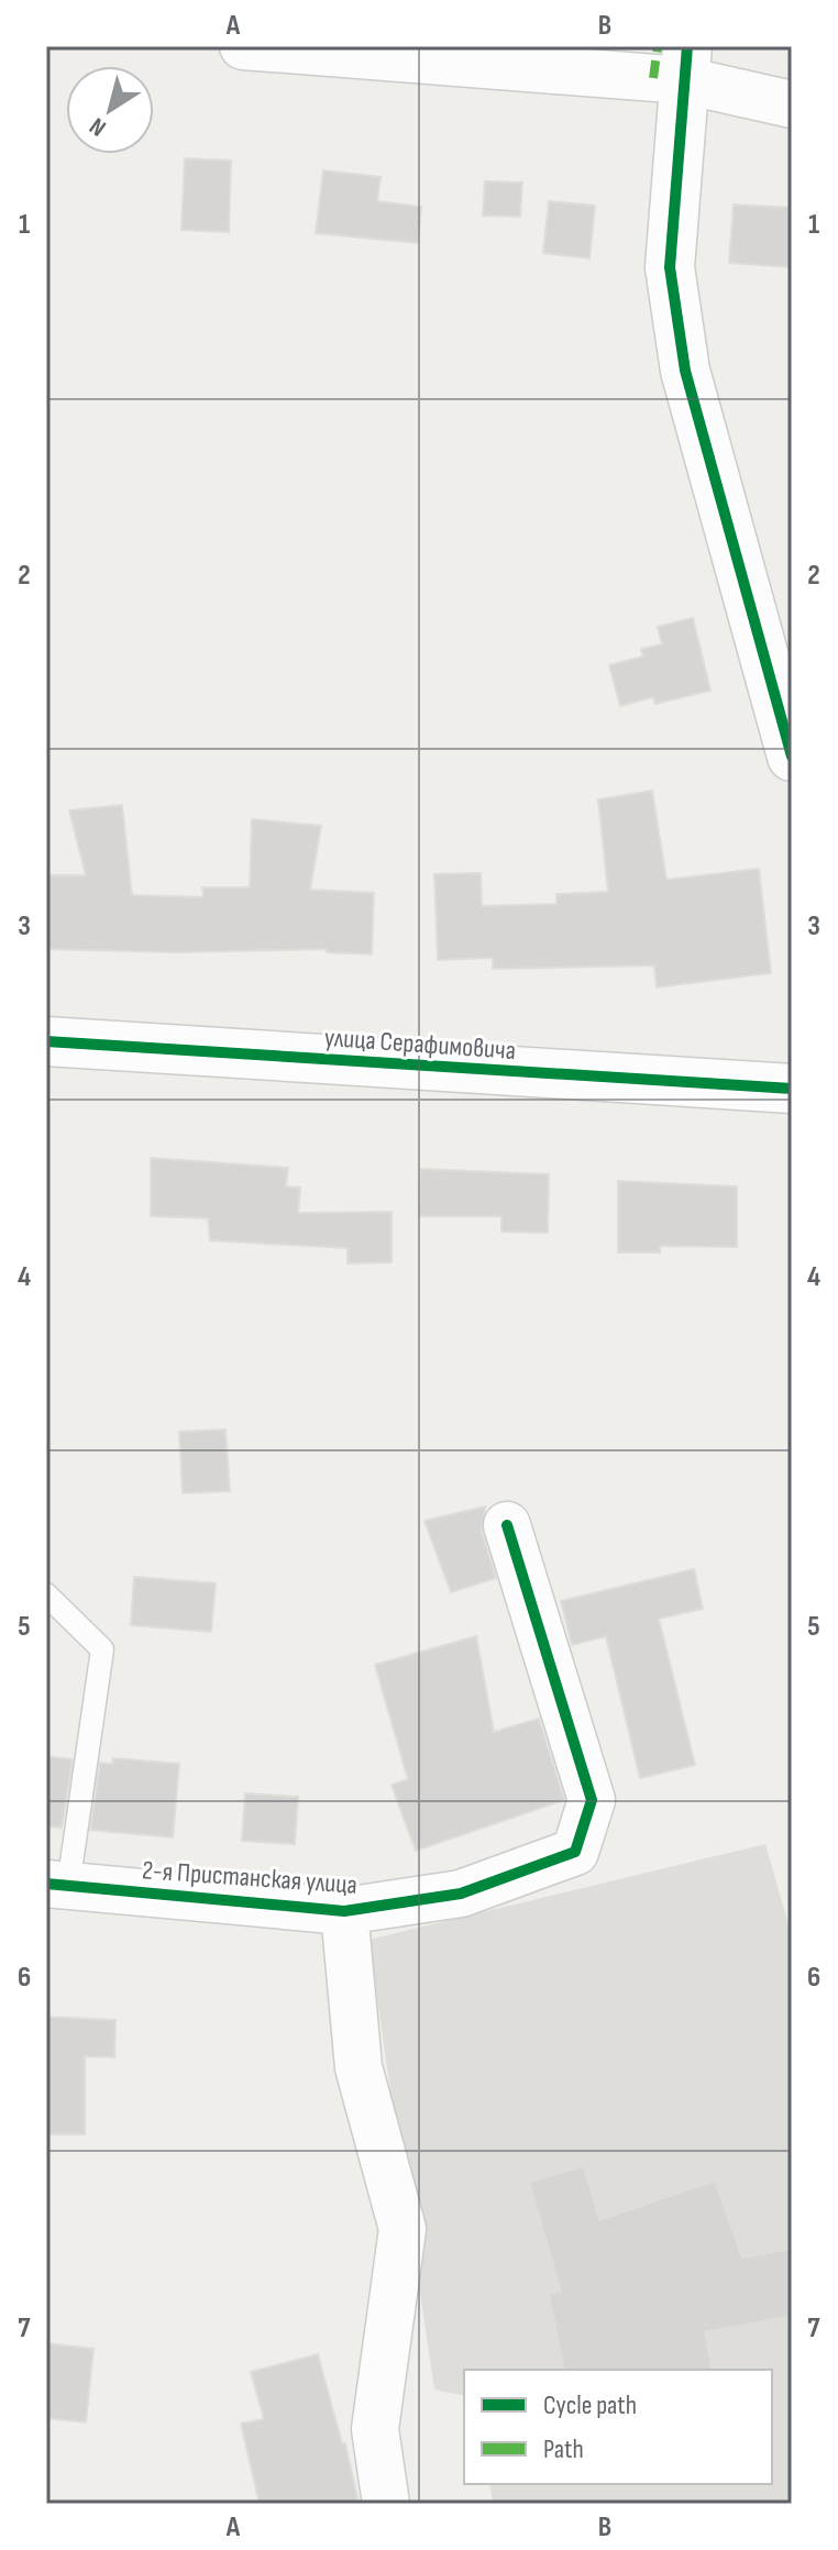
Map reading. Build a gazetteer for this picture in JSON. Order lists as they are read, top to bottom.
{
  "streets": {
    "street": ["улица Серафимовича", "2-я Пристанская улица"]
  },
  "legend": ["Cycle path", "Path"],
  "north": "bottom left",
  "grid": {
    "columns": ["A", "B"],
    "rows": [
      "1",
      "2",
      "3",
      "4",
      "5",
      "6",
      "7"
    ]
  }
}
